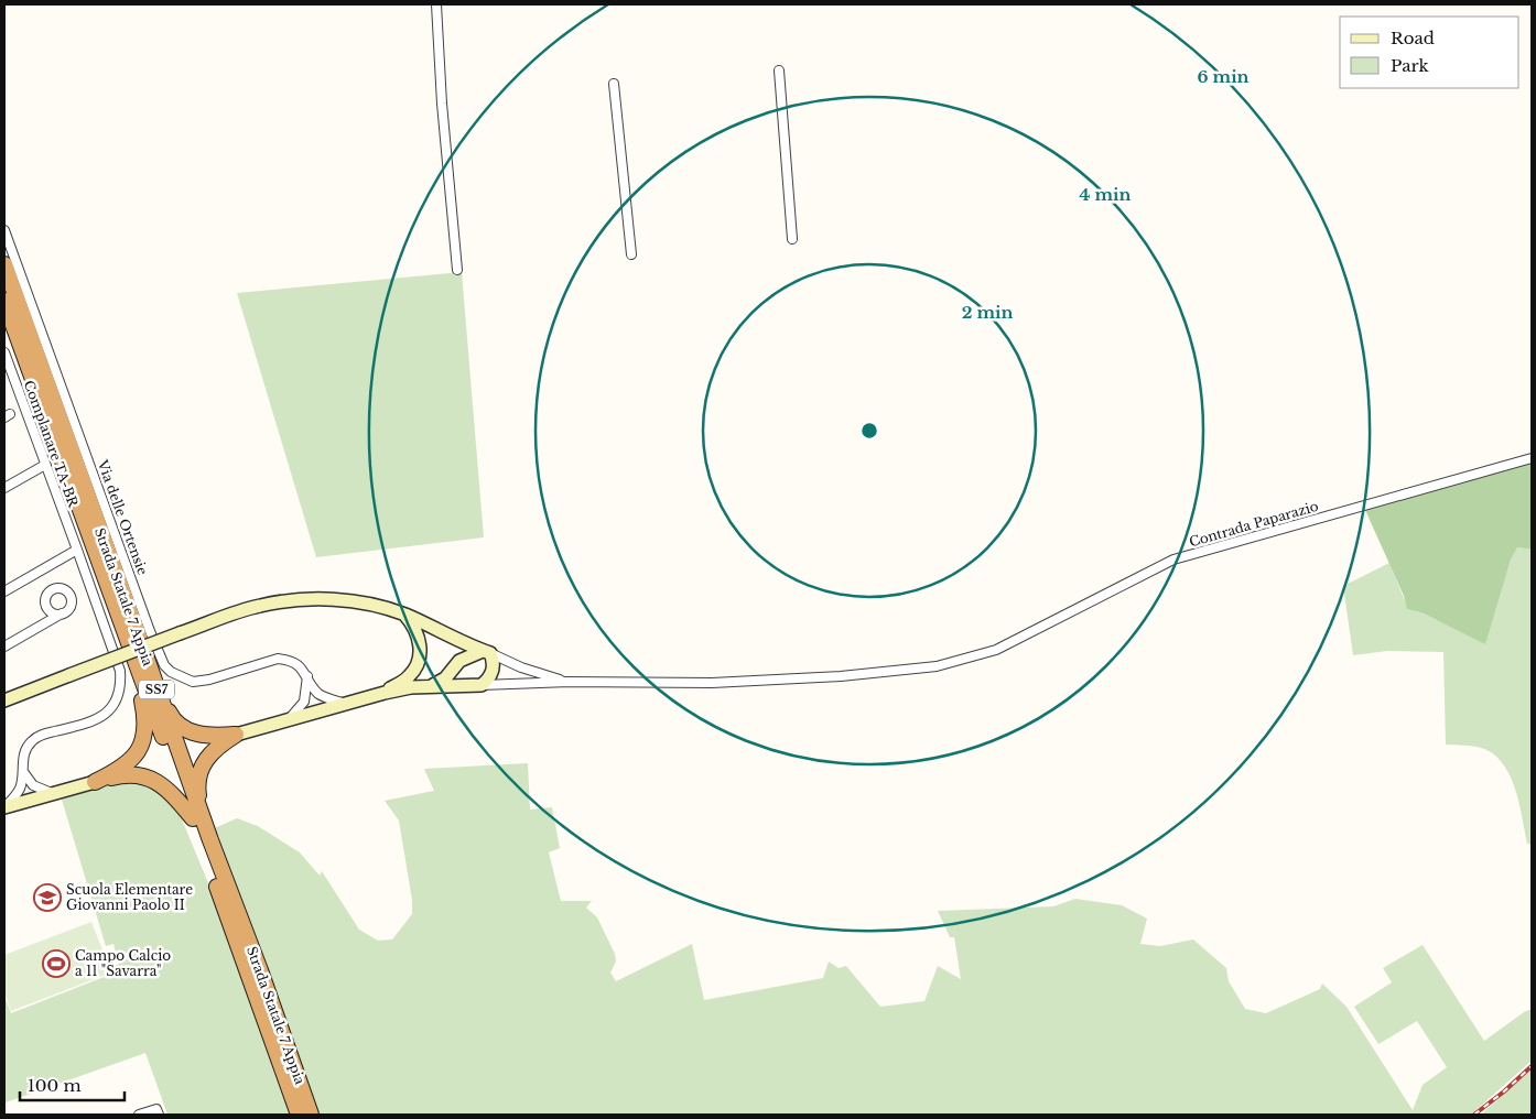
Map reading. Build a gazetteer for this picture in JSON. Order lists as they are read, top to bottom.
{
  "streets": {
    "highway": ["Strada Statale 7 Appia", "SS7"],
    "street": ["Complanare TA-BR", "Via delle Ortensie", "Contrada Paparazio"]
  },
  "places": {
    "school or university": ["Scuola Elementare Giovanni Paolo II"],
    "sports": ["Campo Calcio a 11 \"Savarra\""]
  },
  "legend": ["Road", "Park"],
  "scale_bar": "100 m",
  "rings": ["6 min", "4 min", "2 min"]
}
